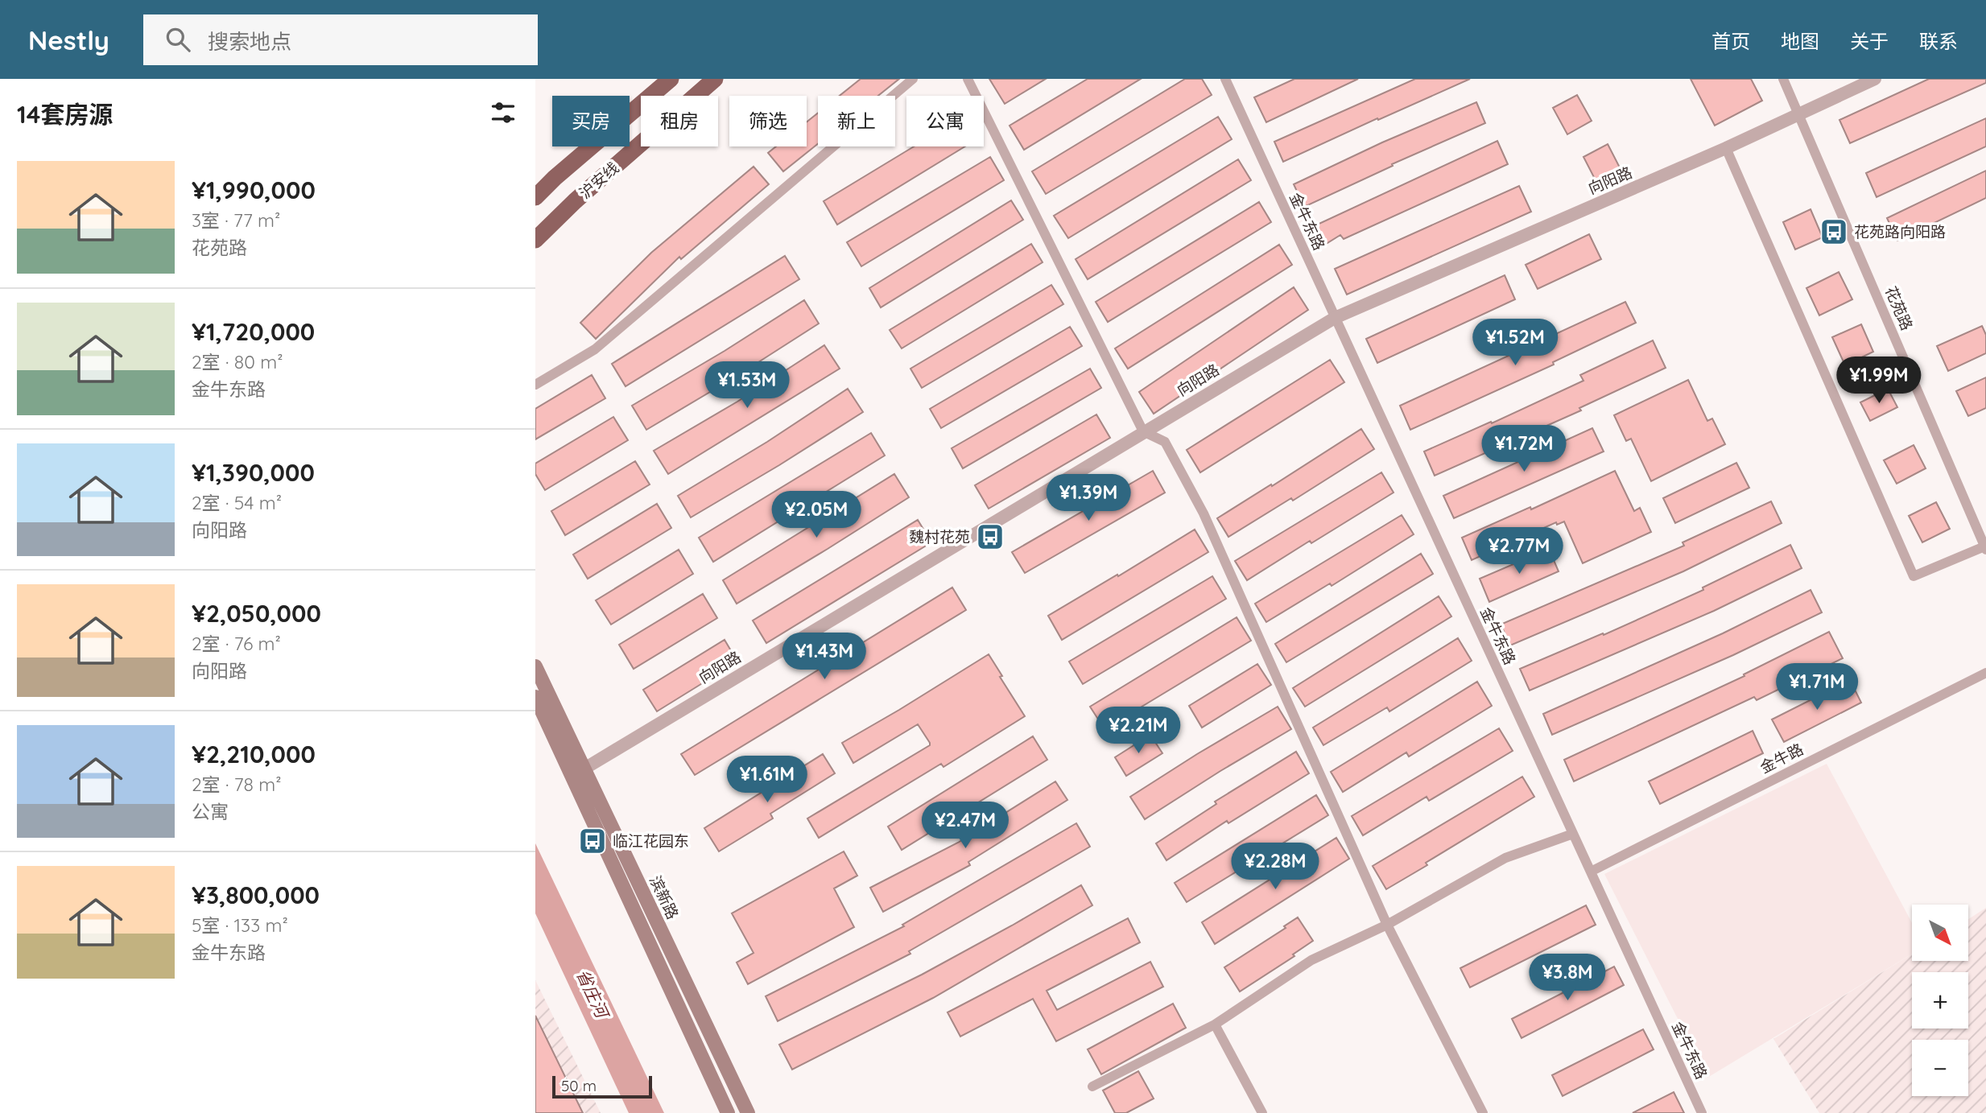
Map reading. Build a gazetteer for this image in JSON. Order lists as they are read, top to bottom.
{
  "streets": {
    "highway": ["沪安线"],
    "main road": ["滨新路"],
    "street": [
      "向阳路",
      "金牛东路",
      "花苑路",
      "金牛路"
    ]
  },
  "crossings": [
    ["向阳路", "金牛东路"],
    ["向阳路", "花苑路"],
    ["向阳路", "滨新路"],
    ["金牛东路", "金牛路"]
  ],
  "water": ["省庄河"],
  "places": {
    "bus stop": ["花苑路向阳路", "魏村花苑", "临江花园东"]
  },
  "scale_bar": "50 m",
  "north": "bottom right",
  "page": {
    "header": "Nestly",
    "search": "搜索地点",
    "nav": [
      "首页",
      "地图",
      "关于",
      "联系"
    ],
    "heading": "14套房源",
    "chip": [
      "买房",
      "租房",
      "筛选",
      "新上",
      "公寓"
    ],
    "list": [
      {
        "name": "¥1,990,000",
        "note": "3室 · 77 m² · 花苑路"
      },
      {
        "name": "¥1,720,000",
        "note": "2室 · 80 m² · 金牛东路"
      },
      {
        "name": "¥1,390,000",
        "note": "2室 · 54 m² · 向阳路"
      },
      {
        "name": "¥2,050,000",
        "note": "2室 · 76 m² · 向阳路"
      },
      {
        "name": "¥2,210,000",
        "note": "2室 · 78 m² · 公寓"
      },
      {
        "name": "¥3,800,000",
        "note": "5室 · 133 m² · 金牛东路"
      }
    ],
    "price": [
      "¥1.52M",
      "¥1.99M",
      "¥1.53M",
      "¥1.72M",
      "¥1.39M",
      "¥2.05M",
      "¥2.77M",
      "¥1.43M",
      "¥1.71M",
      "¥2.21M",
      "¥1.61M",
      "¥2.47M",
      "¥2.28M",
      "¥3.8M"
    ],
    "map_buttons": ["+", "−"],
    "scale": "50 m"
  }
}
